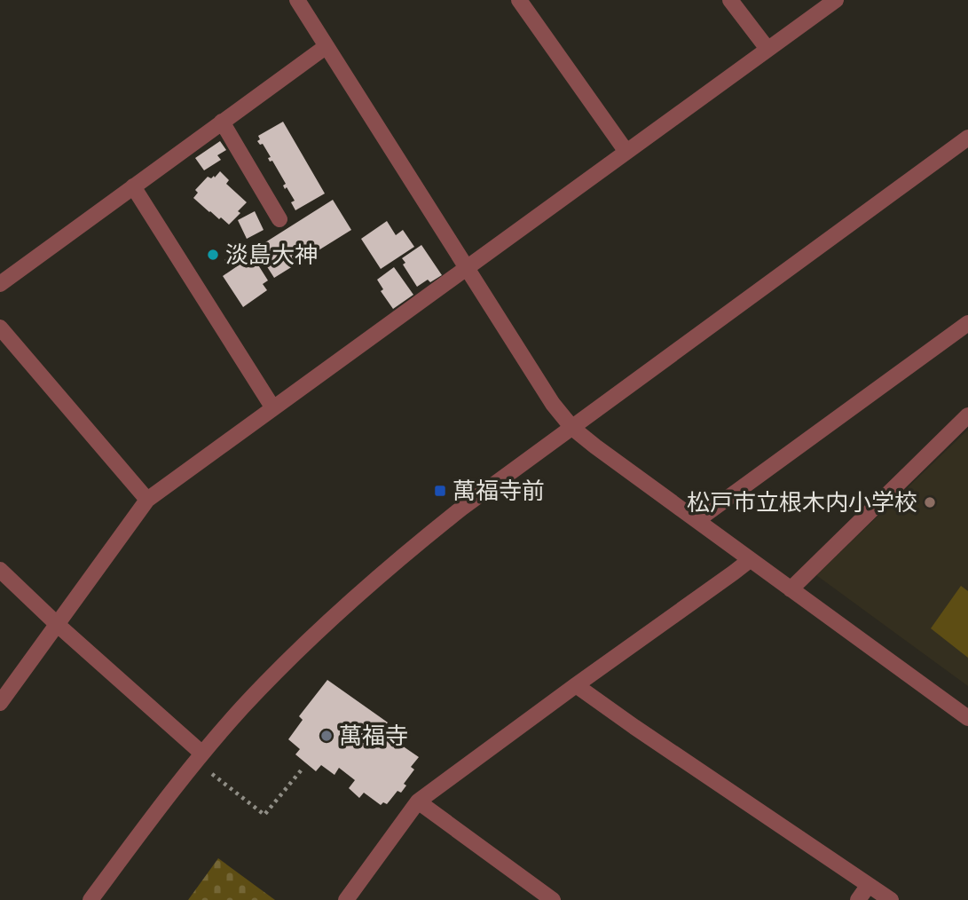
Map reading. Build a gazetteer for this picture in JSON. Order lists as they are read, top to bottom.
{
  "places": {
    "other": ["淡島大神", "松戸市立根木内小学校", "萬福寺"],
    "transit": ["萬福寺前"]
  }
}
